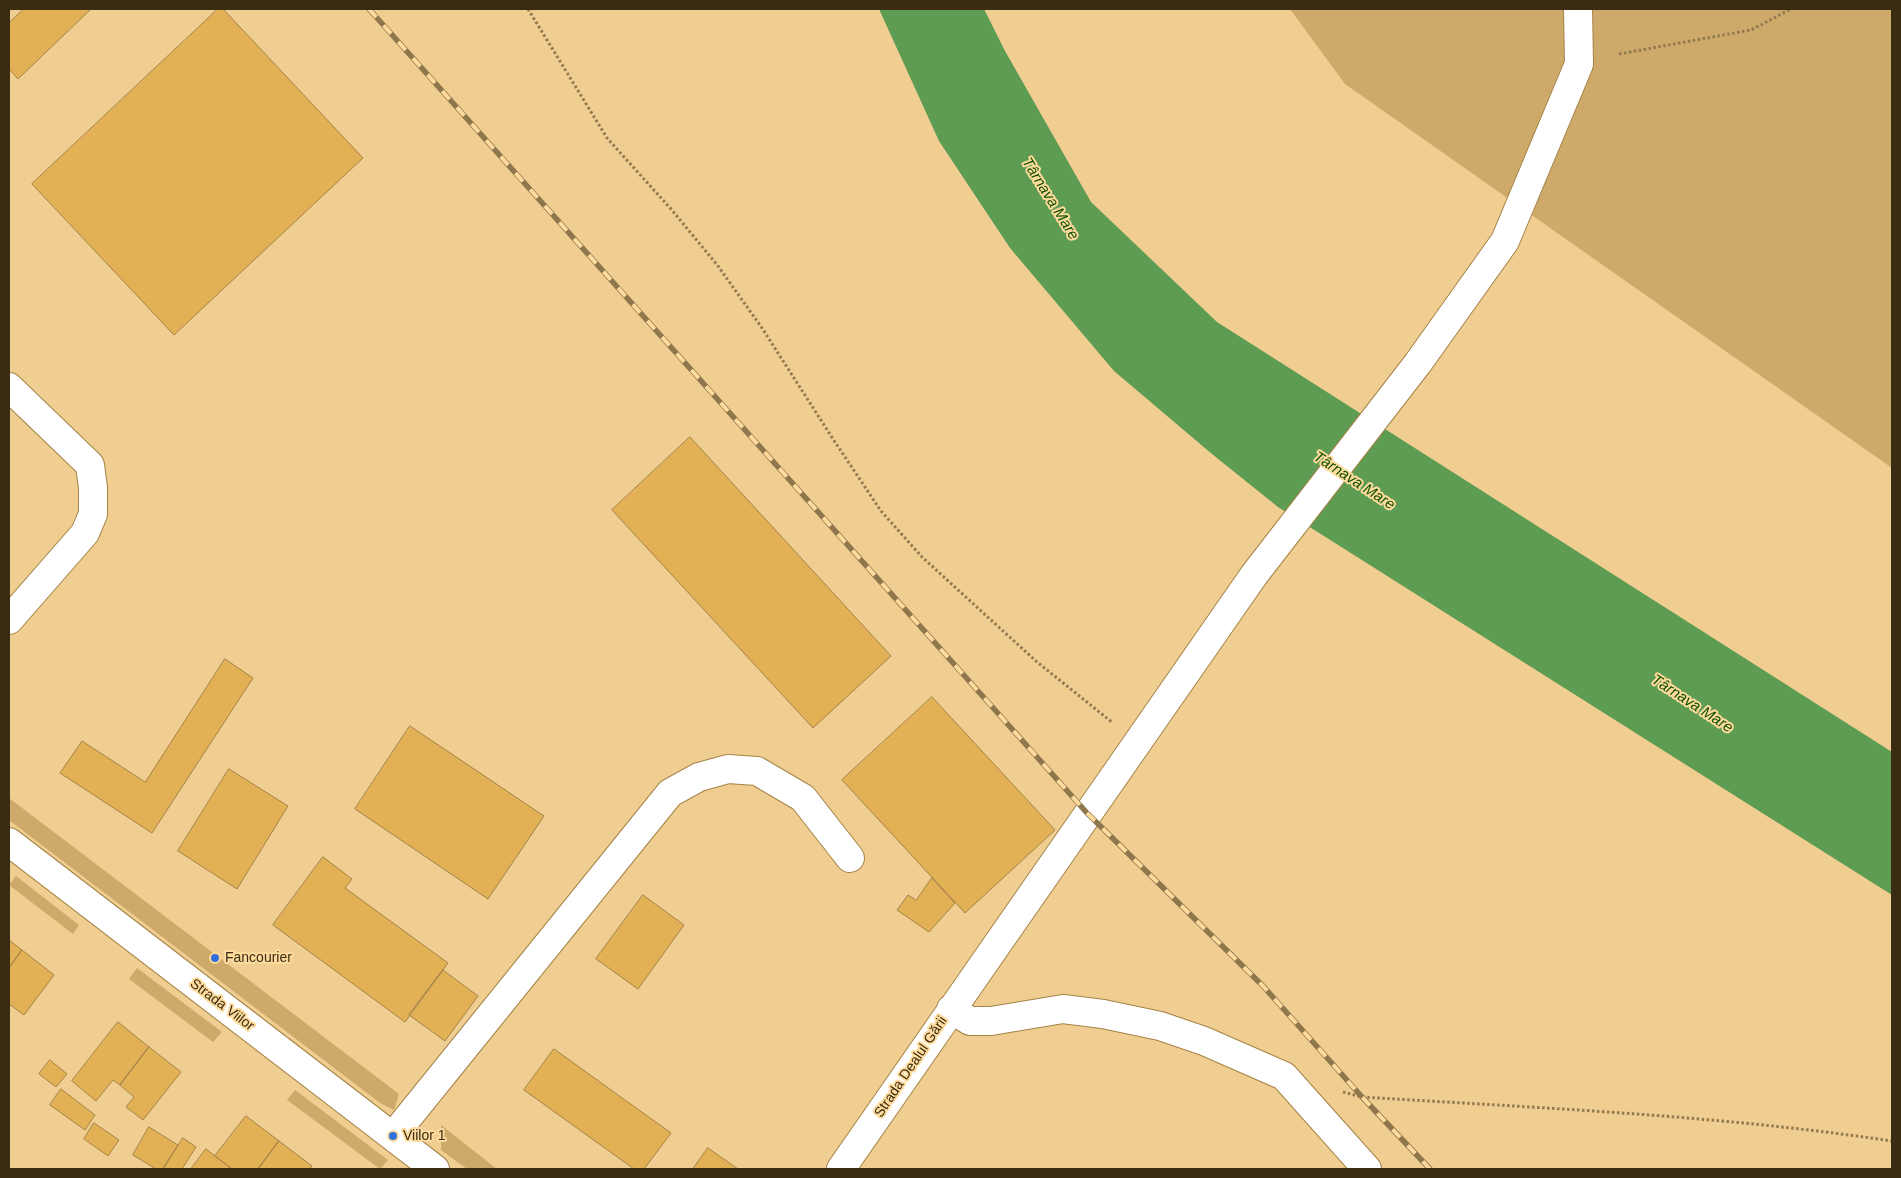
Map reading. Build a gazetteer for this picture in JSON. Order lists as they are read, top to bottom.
{
  "streets": {
    "street": ["Strada Viilor", "Strada Dealul Gării"]
  },
  "water": ["Târnava Mare"],
  "places": ["Fancourier", "Viilor 1"]
}
